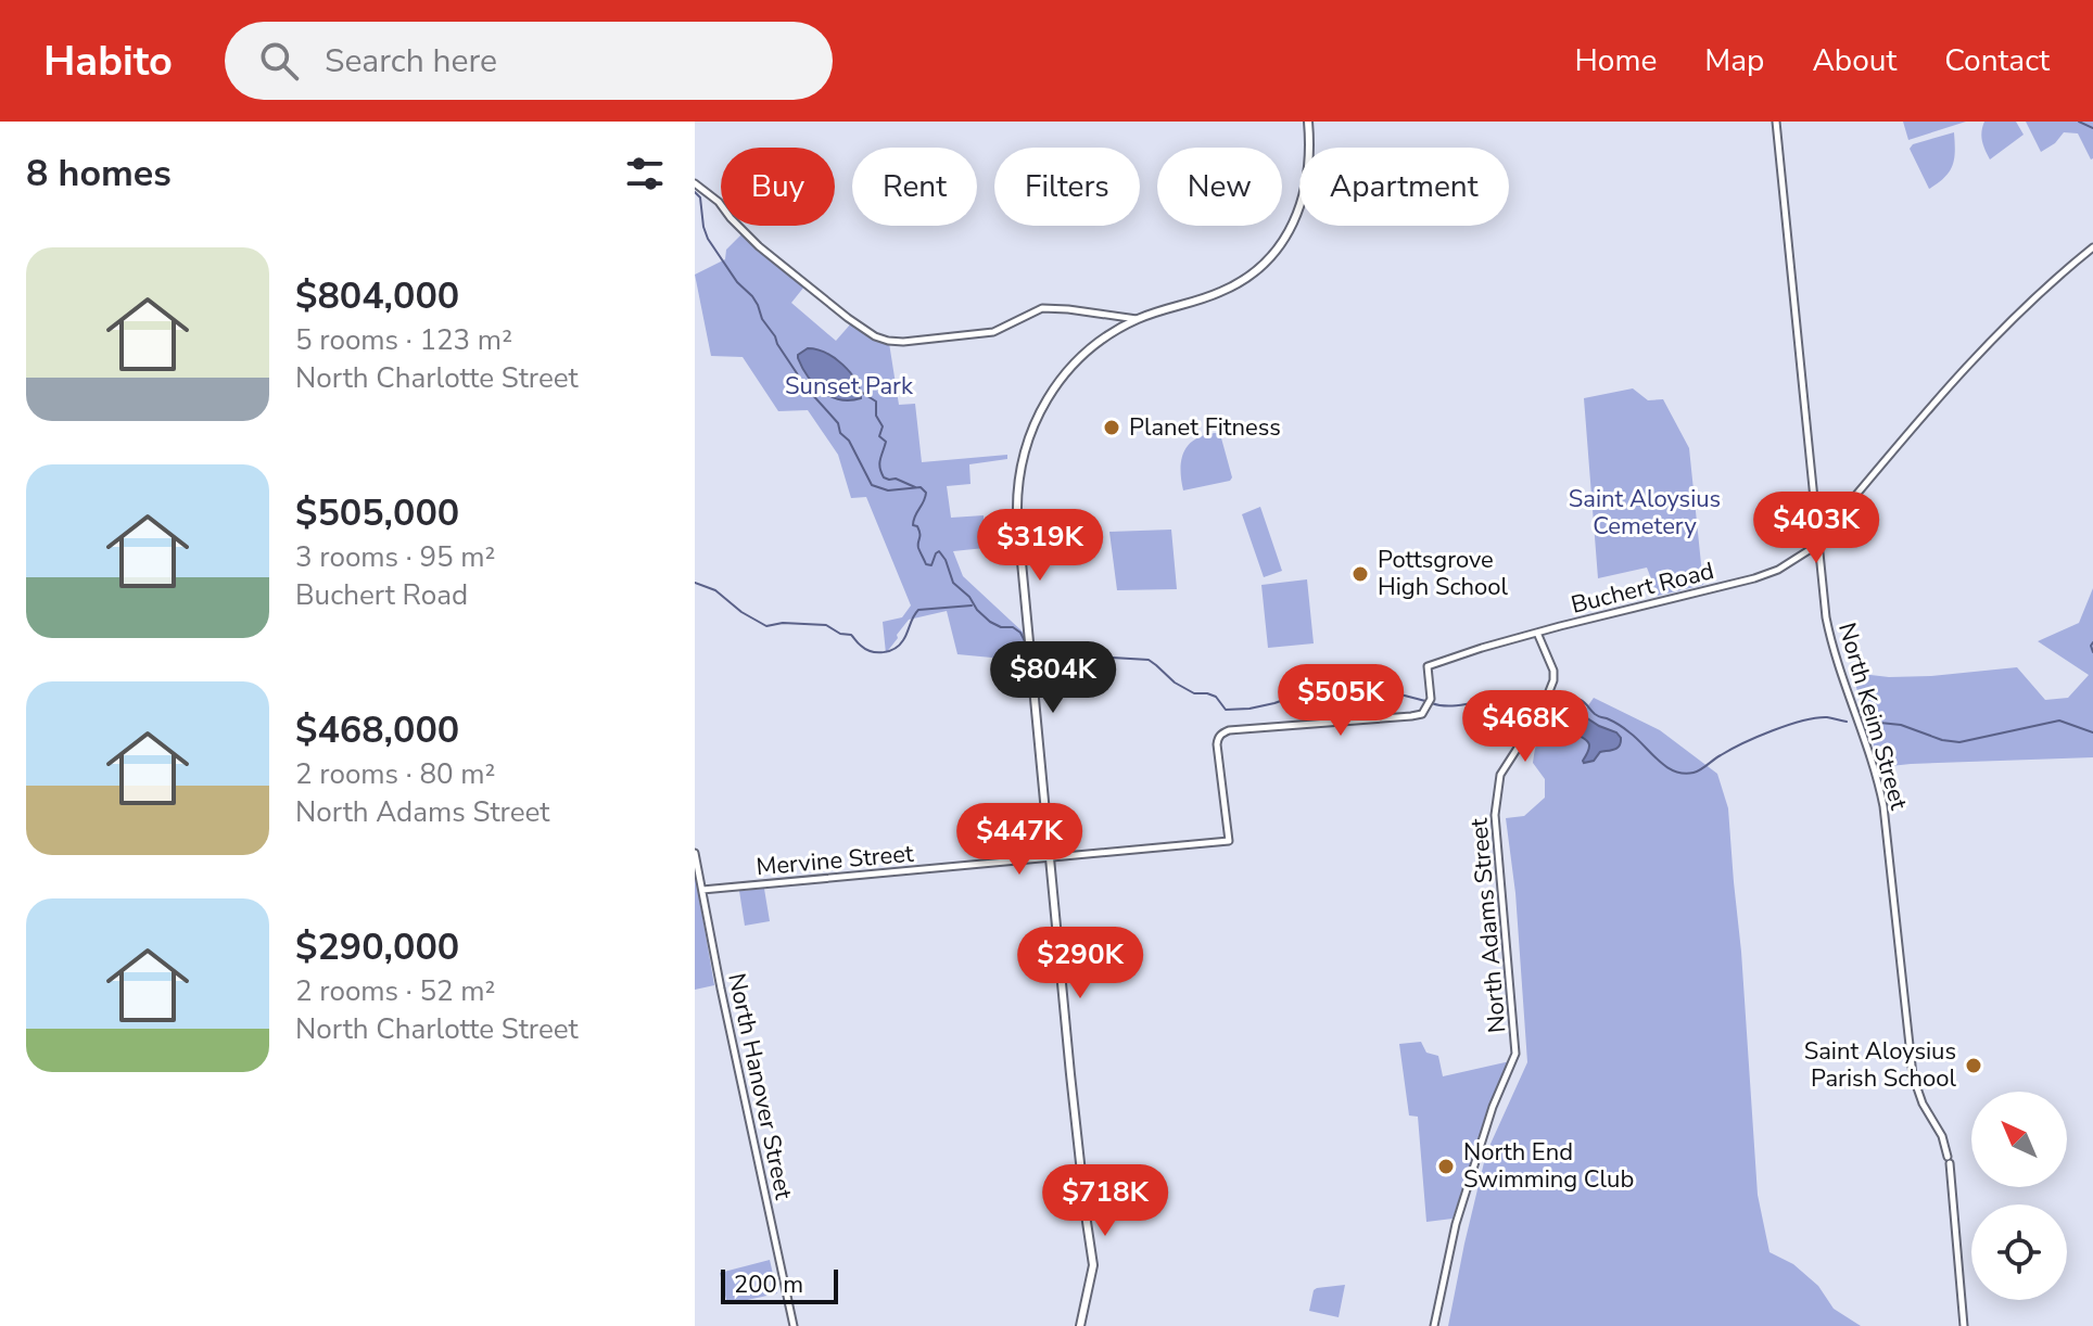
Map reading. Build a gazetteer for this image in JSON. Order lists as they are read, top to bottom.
{
  "streets": {
    "street": [
      "Buchert Road",
      "North Keim Street",
      "Mervine Street",
      "North Adams Street",
      "North Hanover Street"
    ]
  },
  "crossings": [
    ["Buchert Road", "North Keim Street"],
    ["Buchert Road", "Mervine Street"],
    ["Buchert Road", "North Adams Street"],
    ["Mervine Street", "North Hanover Street"]
  ],
  "parks": ["Sunset Park", "Saint Aloysius Cemetery"],
  "places": [
    "Planet Fitness",
    "Pottsgrove High School",
    "Saint Aloysius Parish School",
    "North End Swimming Club"
  ],
  "scale_bar": "200 m",
  "north": "top left",
  "page": {
    "header": "Habito",
    "search": "Search here",
    "nav": [
      "Home",
      "Map",
      "About",
      "Contact"
    ],
    "heading": "8 homes",
    "chip": [
      "Buy",
      "Rent",
      "Filters",
      "New",
      "Apartment"
    ],
    "list": [
      {
        "name": "$804,000",
        "note": "5 rooms · 123 m² · North Charlotte Street"
      },
      {
        "name": "$505,000",
        "note": "3 rooms · 95 m² · Buchert Road"
      },
      {
        "name": "$468,000",
        "note": "2 rooms · 80 m² · North Adams Street"
      },
      {
        "name": "$290,000",
        "note": "2 rooms · 52 m² · North Charlotte Street"
      }
    ],
    "price": [
      "$403K",
      "$319K",
      "$804K",
      "$505K",
      "$468K",
      "$447K",
      "$290K",
      "$718K"
    ],
    "scale": "200 m"
  }
}
